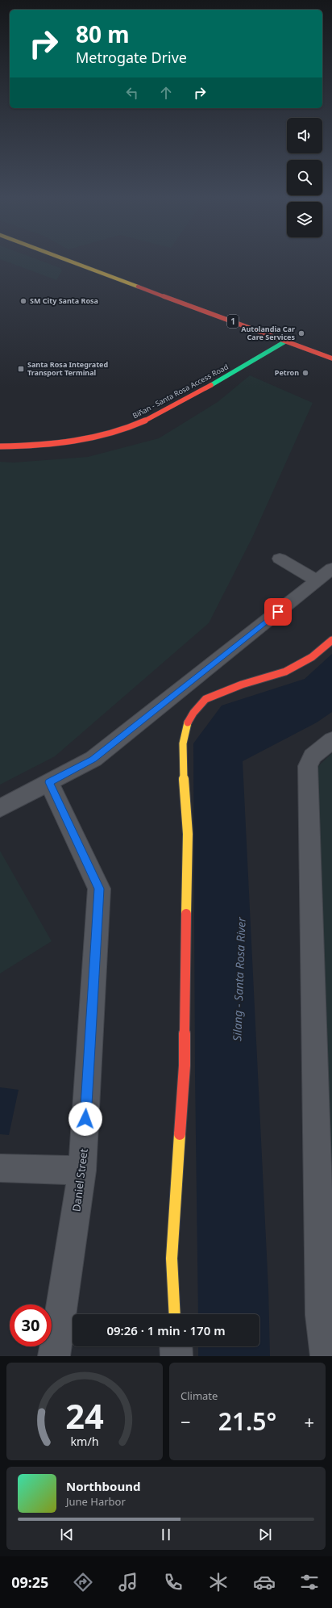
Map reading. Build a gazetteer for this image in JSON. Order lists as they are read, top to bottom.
{
  "streets": {
    "main road": ["1", "Biñan - Santa Rosa Access Road"],
    "street": ["Daniel Street"]
  },
  "crossings": [
    ["1", "Biñan - Santa Rosa Access Road"]
  ],
  "water": ["Silang - Santa Rosa River"],
  "places": {
    "other": ["SM City Santa Rosa", "Autolandia Car Care Services", "Petron"],
    "transit": ["Santa Rosa Integrated Transport Terminal"]
  },
  "page": {
    "turn": ["80 m", "Metrogate Drive"],
    "limit": "30",
    "trip": "09:26 · 1 min · 170 m",
    "tile": "Climate",
    "heat": ["−", "21.5°", "+"],
    "song": ["Northbound", "June Harbor"],
    "tabs": "09:25",
    "gauge": ["24", "km/h"]
  }
}
